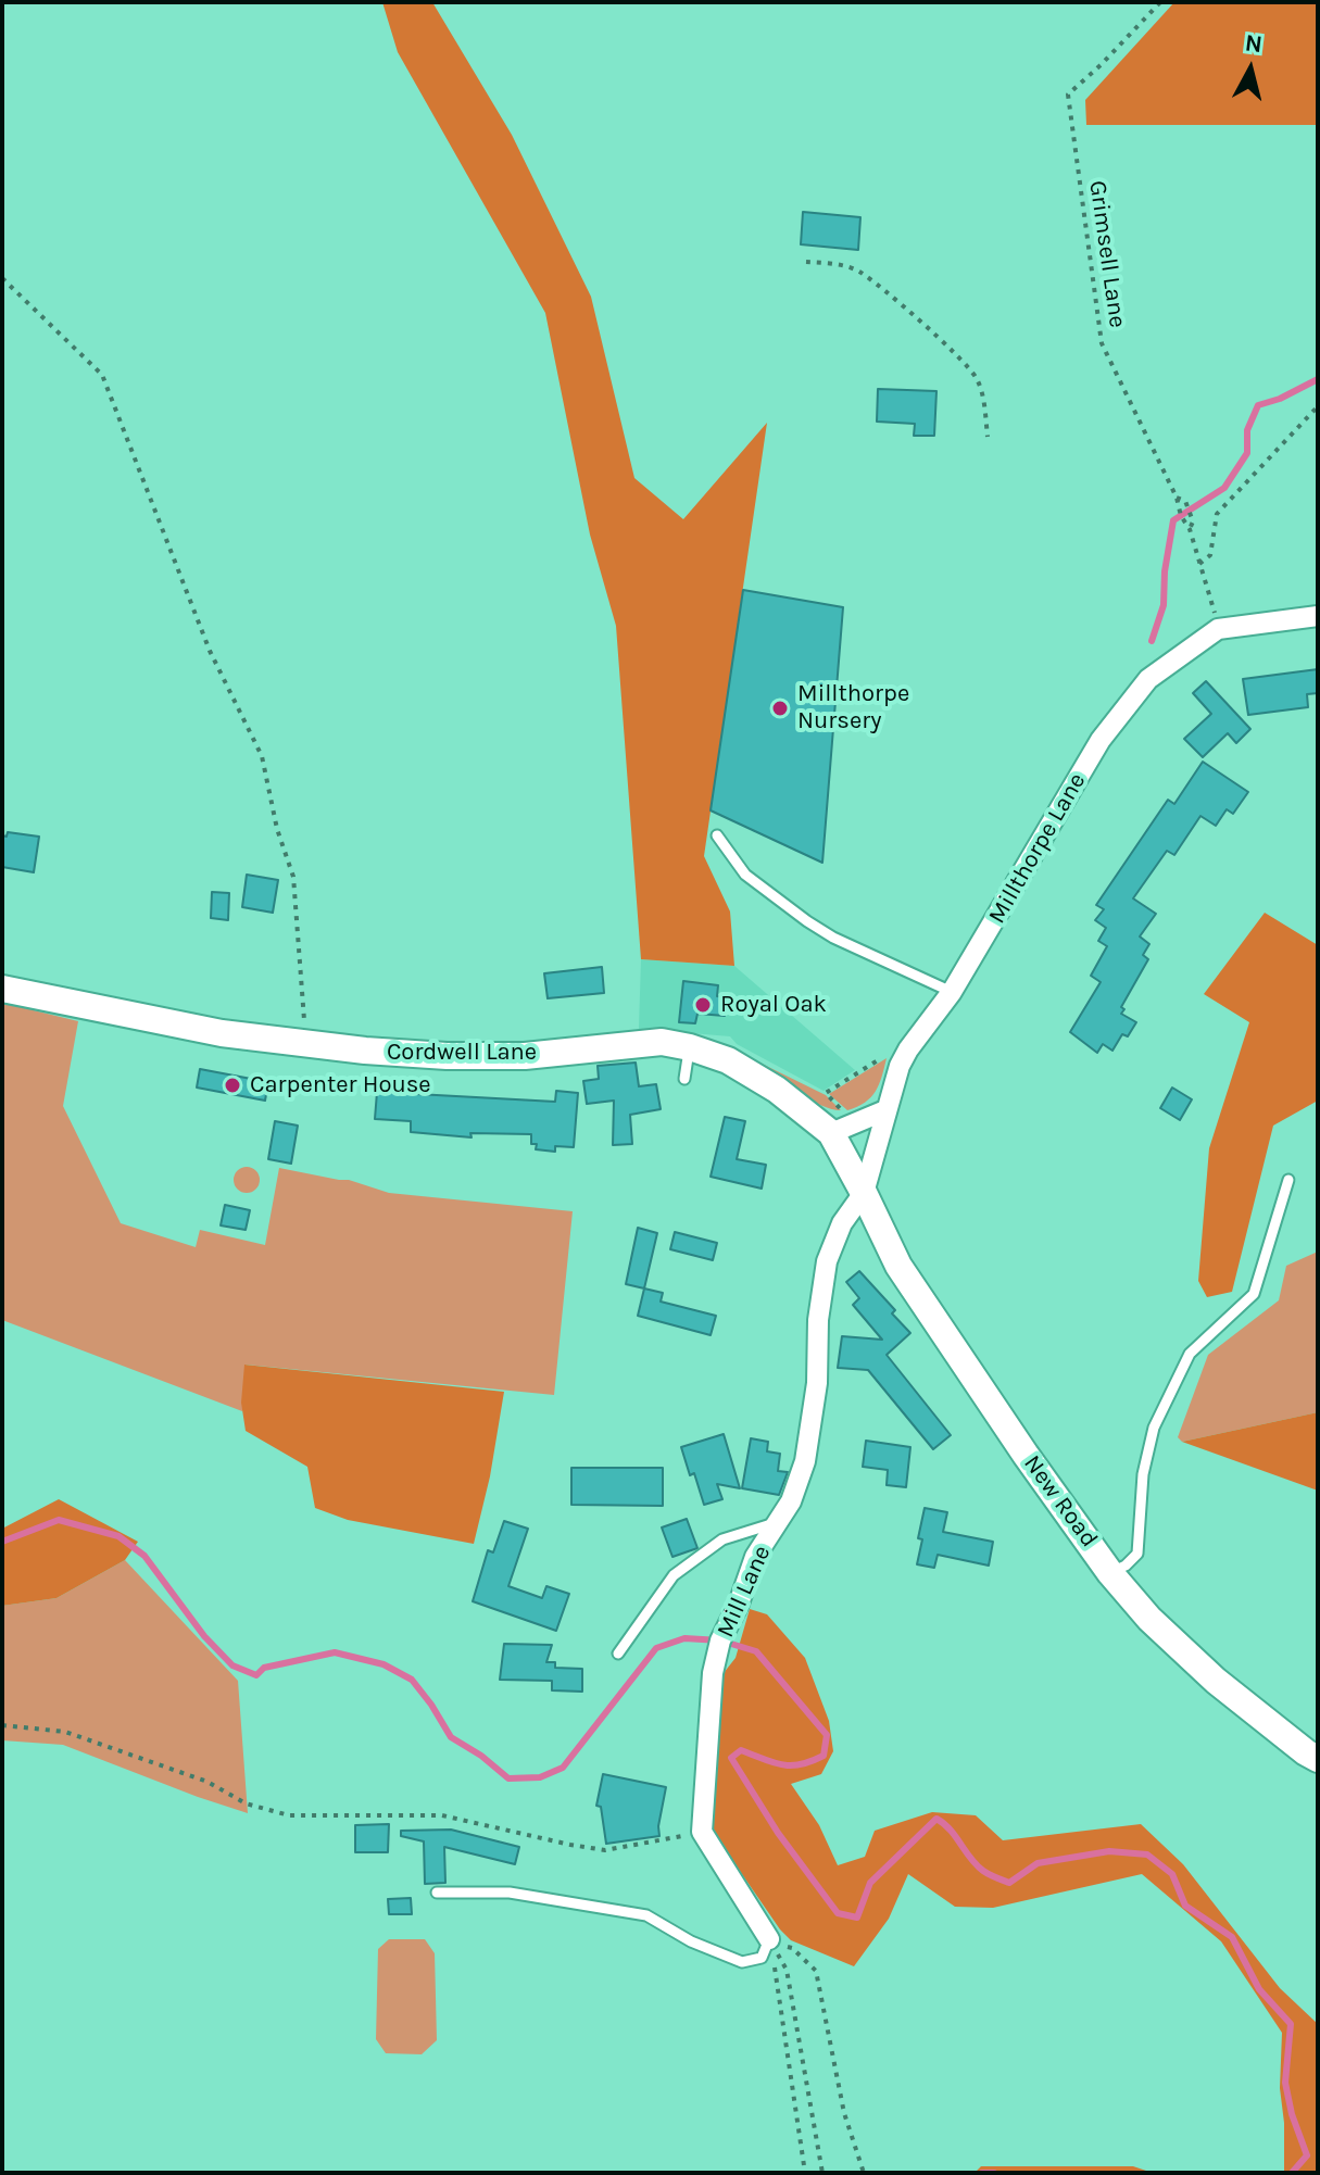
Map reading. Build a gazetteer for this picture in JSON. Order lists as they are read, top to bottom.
{
  "streets": {
    "main road": ["Cordwell Lane", "New Road"],
    "street": ["Millthorpe Lane", "Mill Lane"],
    "path": ["Grimsell Lane"]
  },
  "crossings": [
    ["Grimsell Lane", "Millthorpe Lane"],
    ["Millthorpe Lane", "Cordwell Lane"],
    ["Millthorpe Lane", "New Road"],
    ["Millthorpe Lane", "Mill Lane"],
    ["Cordwell Lane", "New Road"],
    ["Cordwell Lane", "Mill Lane"],
    ["New Road", "Mill Lane"]
  ],
  "places": ["Millthorpe Nursery", "Royal Oak", "Carpenter House"],
  "north": "top"
}
